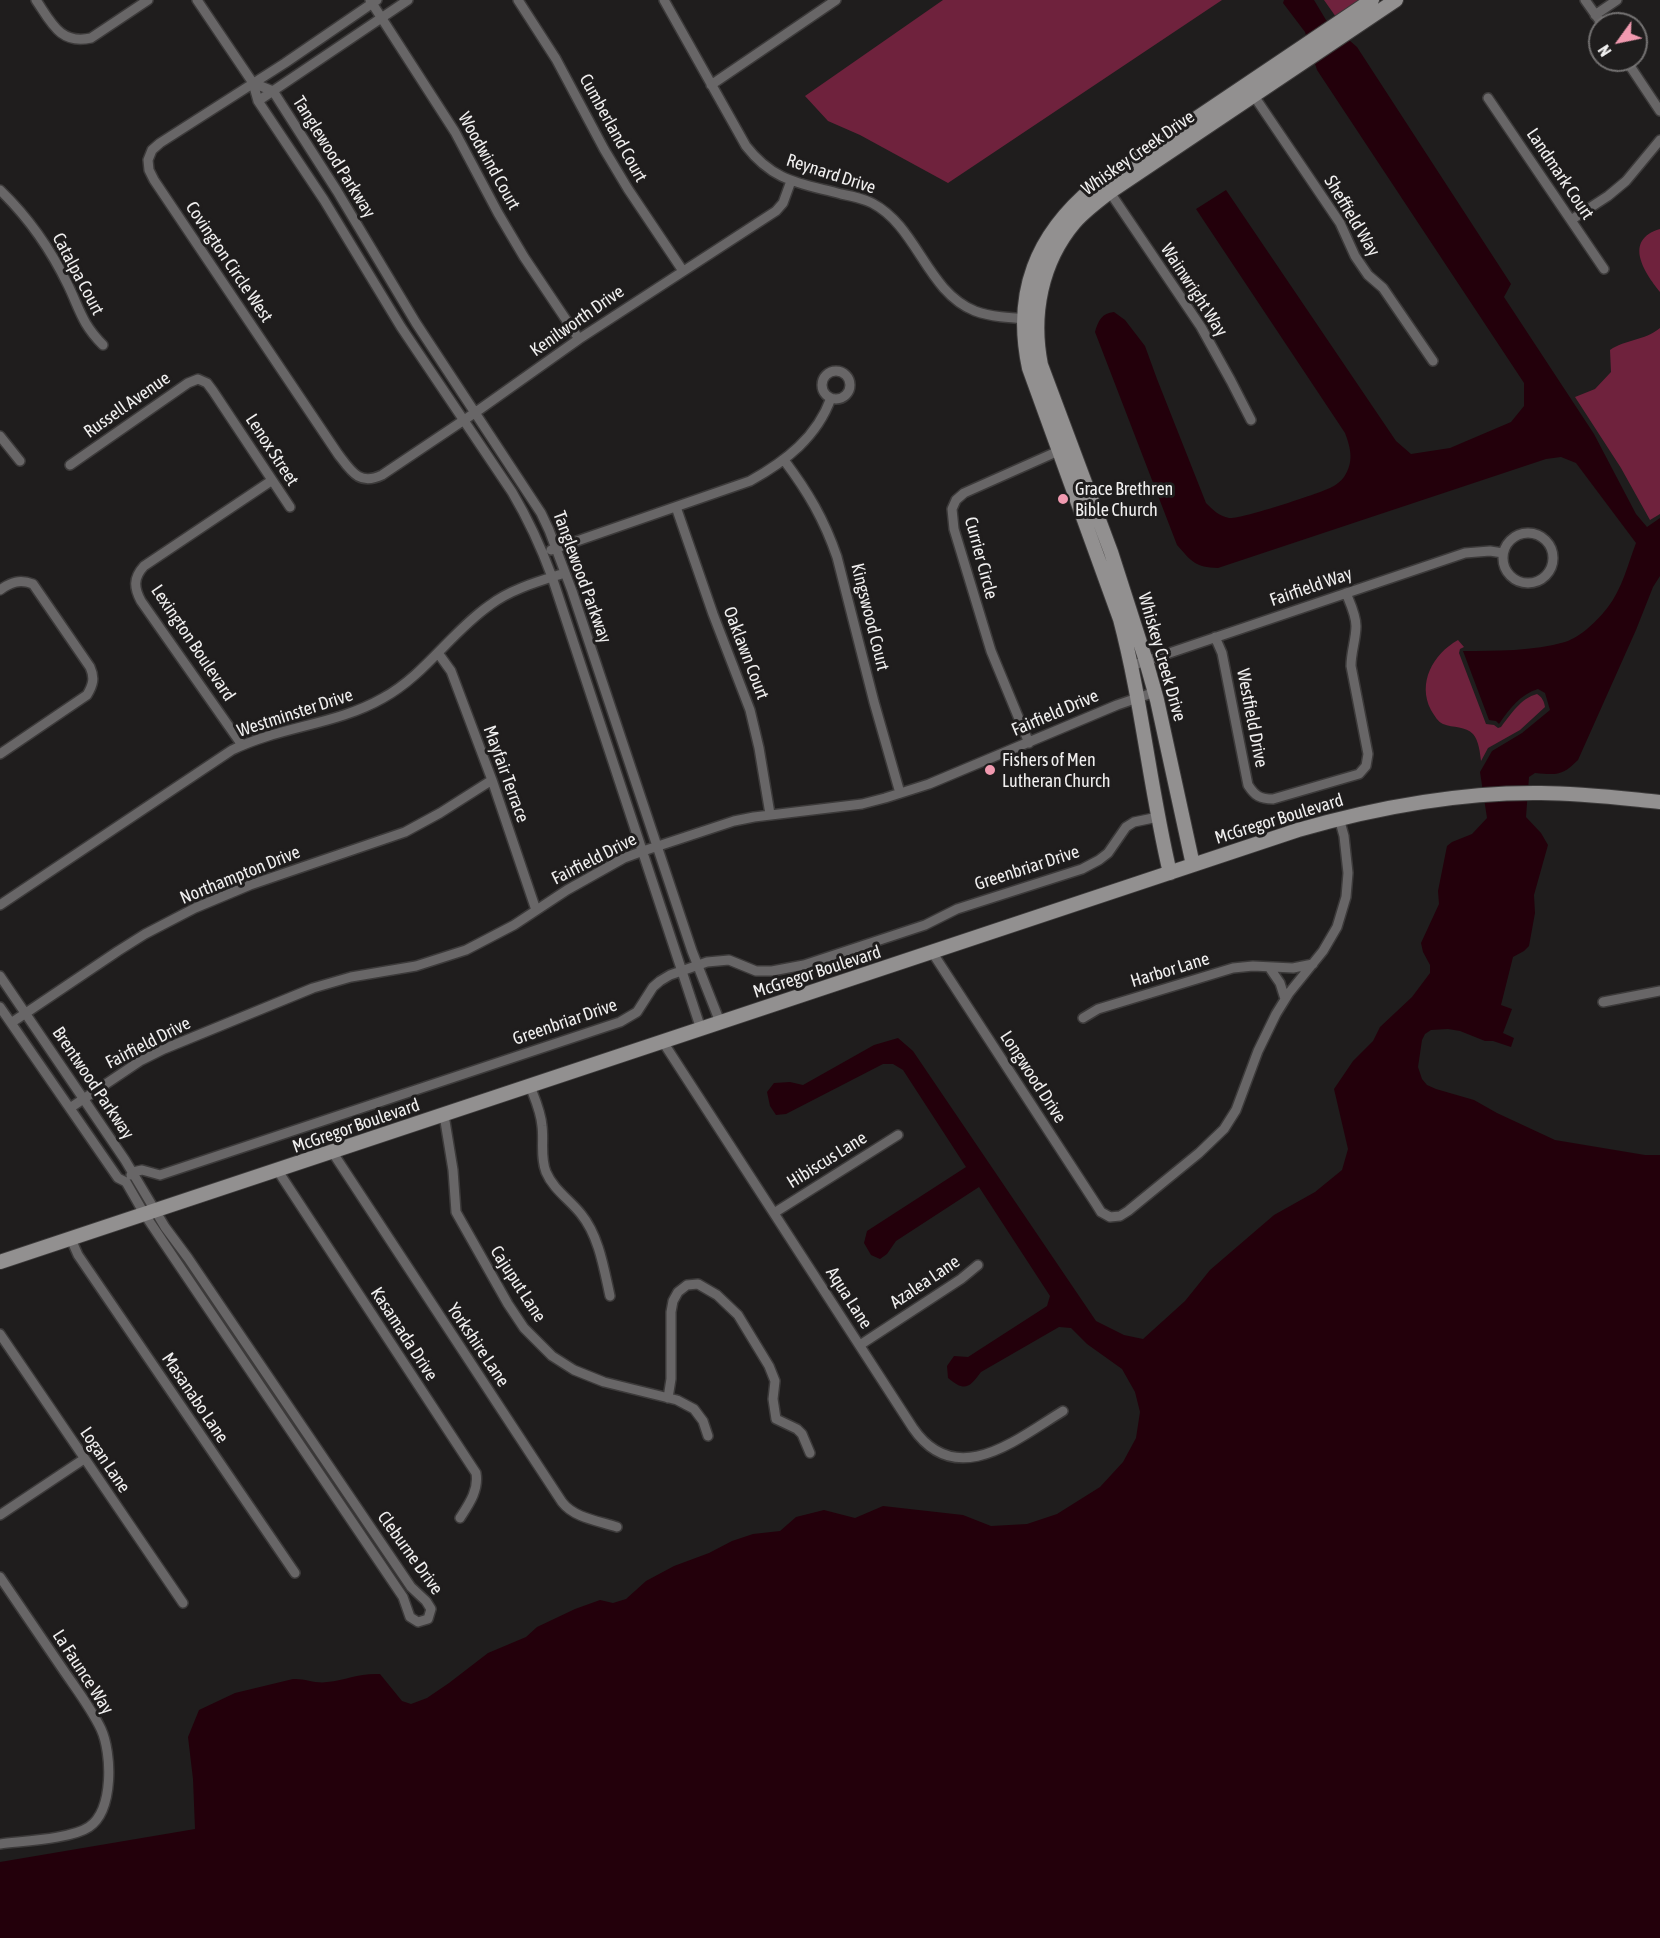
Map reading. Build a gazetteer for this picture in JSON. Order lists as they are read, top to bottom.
{
  "streets": {
    "main road": ["Whiskey Creek Drive", "McGregor Boulevard"],
    "street": [
      "Cumberland Court",
      "Tanglewood Parkway",
      "Woodwind Court",
      "Reynard Drive",
      "Landmark Court",
      "Sheffield Way",
      "Covington Circle West",
      "Catalpa Court",
      "Wainwright Way",
      "Kenilworth Drive",
      "Russell Avenue",
      "Lenox Street",
      "Currier Circle",
      "Fairfield Way",
      "Kingswood Court",
      "Lexington Boulevard",
      "Oaklawn Court",
      "Westminster Drive",
      "Fairfield Drive",
      "Westfield Drive",
      "Mayfair Terrace",
      "Greenbriar Drive",
      "Northampton Drive",
      "Harbor Lane",
      "Longwood Drive",
      "Brentwood Parkway",
      "Hibiscus Lane",
      "Azalea Lane",
      "Cajuput Lane",
      "Aqua Lane",
      "Kasamada Drive",
      "Yorkshire Lane",
      "Masanabo Lane",
      "Logan Lane",
      "Cleburne Drive",
      "La Faunce Way"
    ]
  },
  "crossings": [
    ["Cumberland Court", "Kenilworth Drive"],
    ["Whiskey Creek Drive", "Reynard Drive"],
    ["Whiskey Creek Drive", "Sheffield Way"],
    ["Whiskey Creek Drive", "Wainwright Way"],
    ["Whiskey Creek Drive", "Currier Circle"],
    ["Whiskey Creek Drive", "Fairfield Way"],
    ["Whiskey Creek Drive", "Fairfield Drive"],
    ["Whiskey Creek Drive", "McGregor Boulevard"],
    ["Whiskey Creek Drive", "Greenbriar Drive"],
    ["Tanglewood Parkway", "Woodwind Court"],
    ["Tanglewood Parkway", "Covington Circle West"],
    ["Tanglewood Parkway", "Kenilworth Drive"],
    ["Tanglewood Parkway", "Westminster Drive"],
    ["Tanglewood Parkway", "Fairfield Drive"],
    ["Tanglewood Parkway", "McGregor Boulevard"],
    ["Tanglewood Parkway", "Greenbriar Drive"],
    ["Woodwind Court", "Kenilworth Drive"],
    ["Reynard Drive", "Kenilworth Drive"],
    ["Covington Circle West", "Kenilworth Drive"],
    ["Russell Avenue", "Lenox Street"],
    ["Lenox Street", "Lexington Boulevard"],
    ["Currier Circle", "Fairfield Drive"],
    ["Fairfield Way", "Westfield Drive"],
    ["Kingswood Court", "Fairfield Drive"],
    ["Lexington Boulevard", "Westminster Drive"],
    ["Oaklawn Court", "Fairfield Drive"],
    ["Westminster Drive", "Mayfair Terrace"],
    ["Fairfield Drive", "Mayfair Terrace"],
    ["Fairfield Drive", "Brentwood Parkway"],
    ["Mayfair Terrace", "Northampton Drive"],
    ["McGregor Boulevard", "Longwood Drive"],
    ["McGregor Boulevard", "Brentwood Parkway"],
    ["McGregor Boulevard", "Cajuput Lane"],
    ["McGregor Boulevard", "Aqua Lane"],
    ["McGregor Boulevard", "Kasamada Drive"],
    ["McGregor Boulevard", "Yorkshire Lane"],
    ["McGregor Boulevard", "Masanabo Lane"],
    ["McGregor Boulevard", "Cleburne Drive"],
    ["Greenbriar Drive", "Brentwood Parkway"],
    ["Northampton Drive", "Brentwood Parkway"],
    ["Brentwood Parkway", "Cleburne Drive"],
    ["Hibiscus Lane", "Aqua Lane"],
    ["Azalea Lane", "Aqua Lane"]
  ],
  "places": ["Grace Brethren Bible Church", "Fishers of Men Lutheran Church"],
  "north": "bottom left"
}
